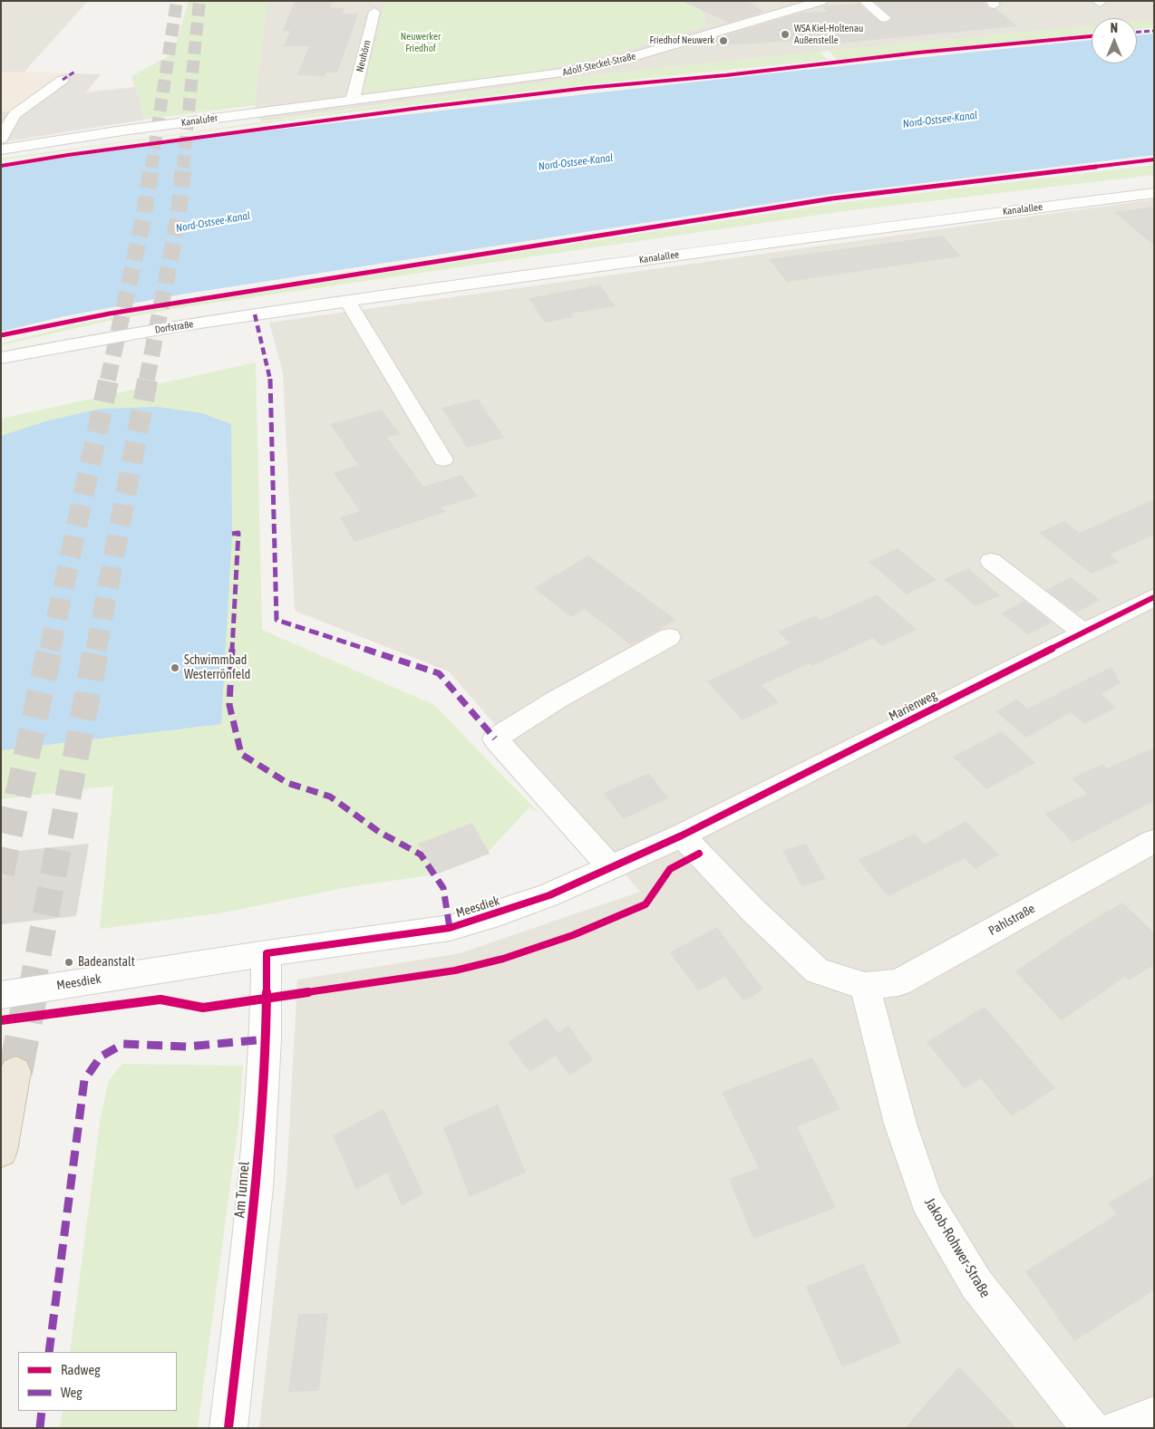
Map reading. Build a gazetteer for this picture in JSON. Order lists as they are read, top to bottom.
{
  "streets": {
    "street": [
      "Neuhörn",
      "Adolf-Steckel-Straße",
      "Kanalufer",
      "Kanalallee",
      "Dorfstraße",
      "Marienweg",
      "Meesdiek",
      "Pahlstraße",
      "Am Tunnel",
      "Jakob-Rohwer-Straße"
    ]
  },
  "crossings": [
    ["Neuhörn", "Kanalufer"],
    ["Adolf-Steckel-Straße", "Kanalufer"],
    ["Kanalallee", "Dorfstraße"],
    ["Marienweg", "Meesdiek"],
    ["Meesdiek", "Am Tunnel"],
    ["Pahlstraße", "Jakob-Rohwer-Straße"]
  ],
  "water": ["Nord-Ostsee-Kanal"],
  "parks": ["Neuwerker Friedhof"],
  "places": [
    "WSA Kiel-Holtenau Außenstelle",
    "Friedhof Neuwerk",
    "Schwimmbad Westerrönfeld",
    "Badeanstalt"
  ],
  "legend": ["Radweg", "Weg"],
  "north": "top"
}
